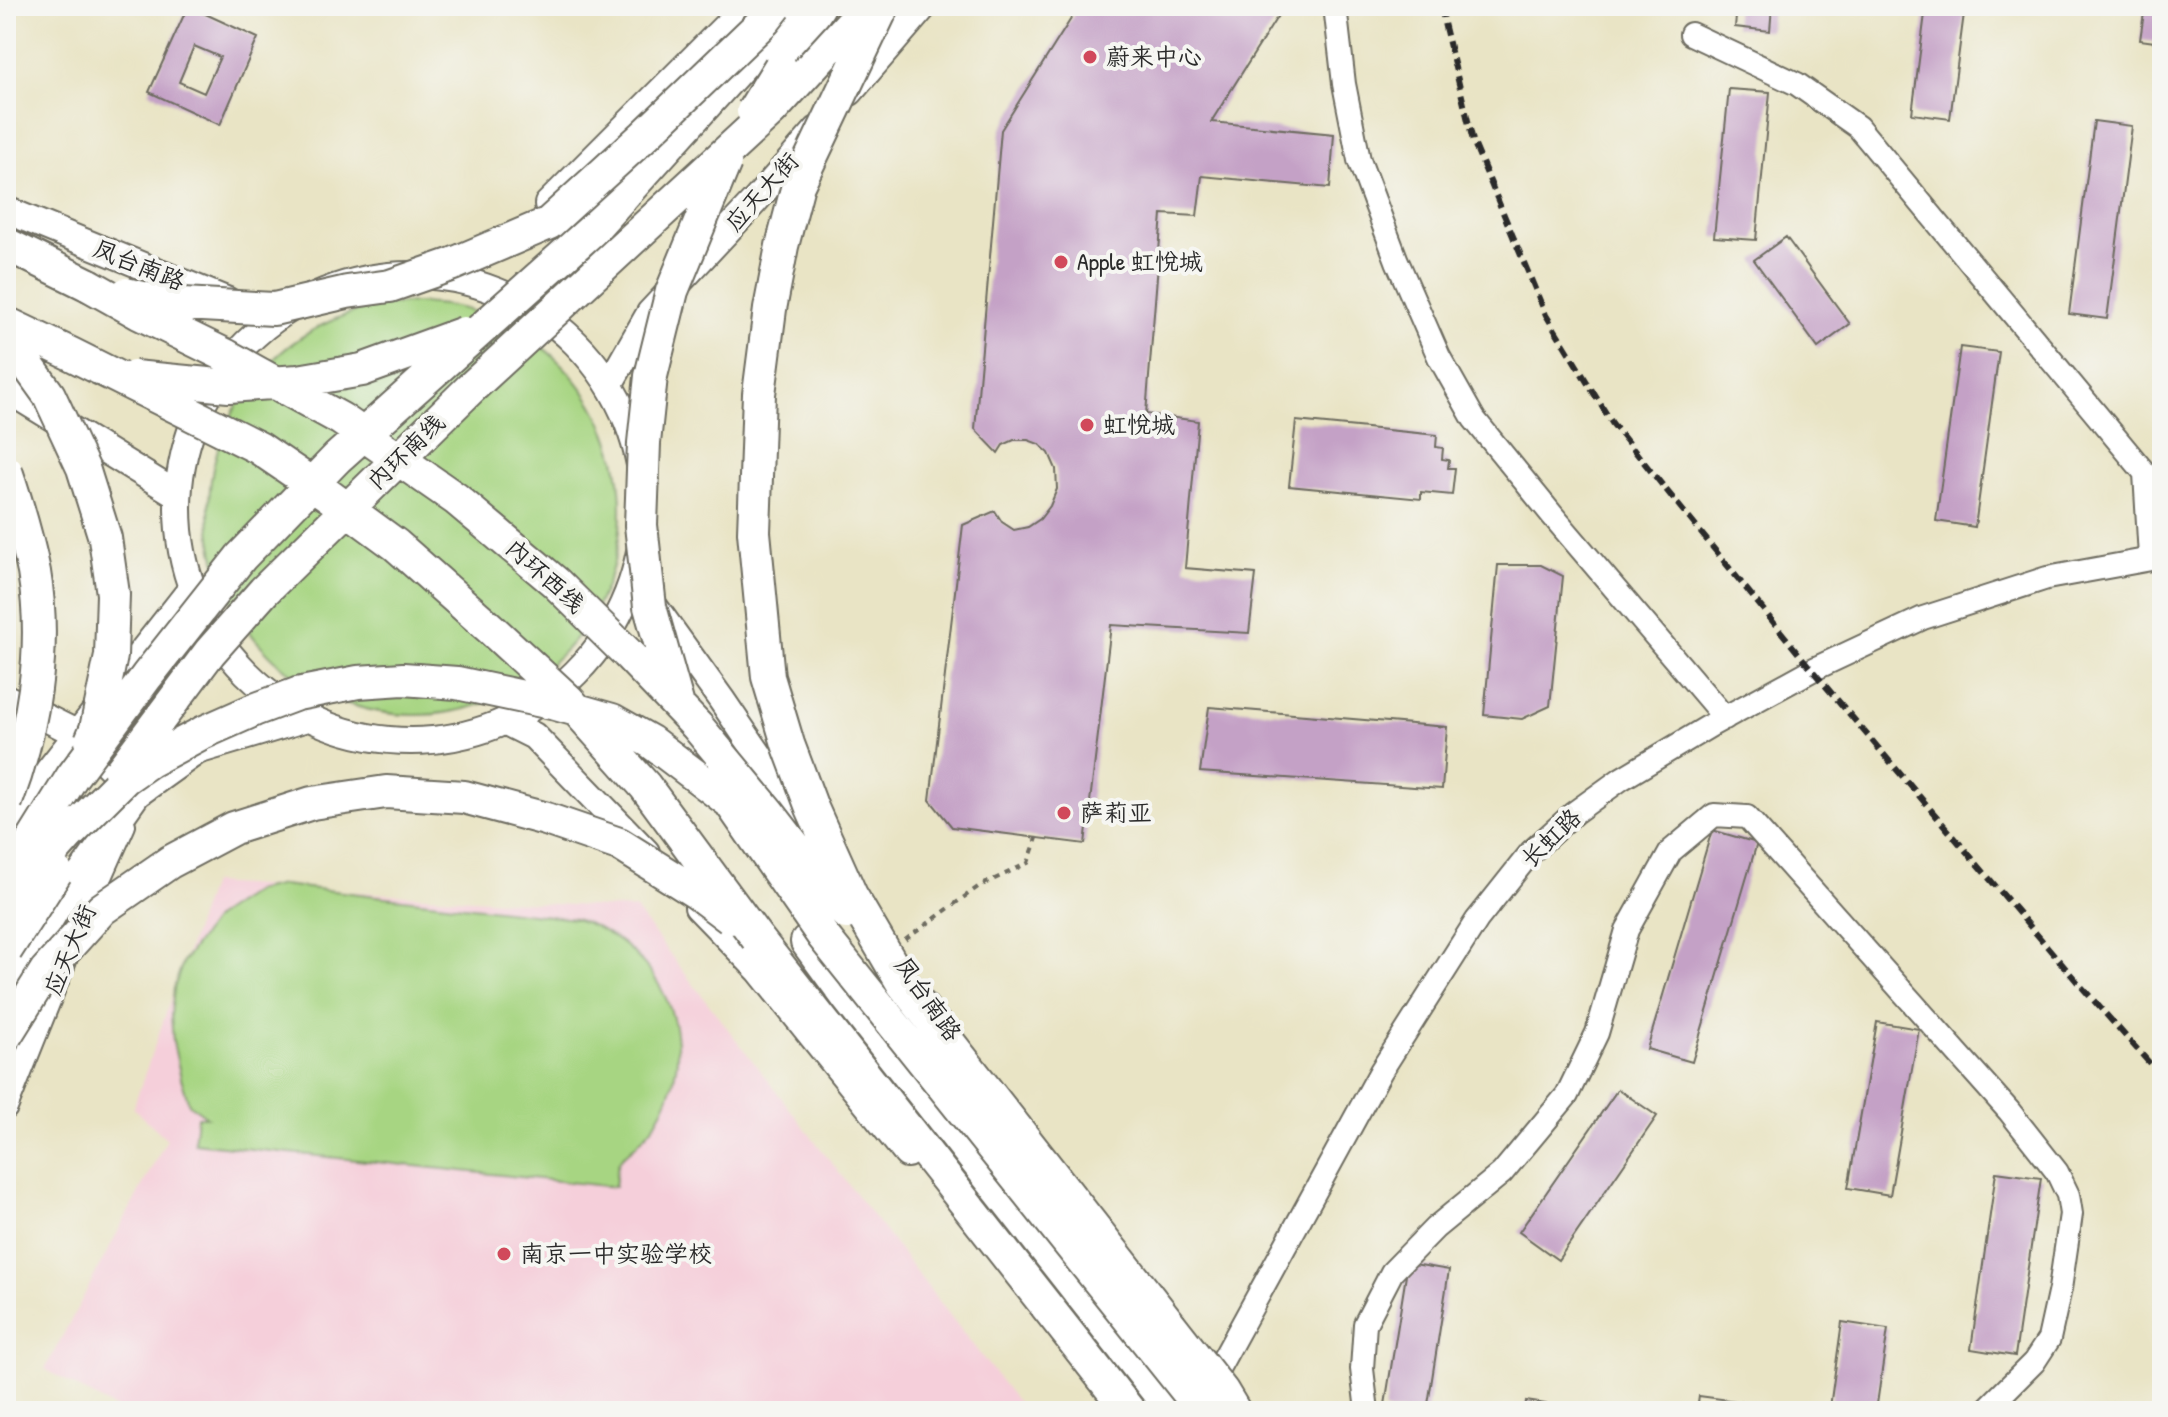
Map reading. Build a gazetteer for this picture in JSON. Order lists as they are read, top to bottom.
{
  "streets": {
    "highway": ["内环南线", "内环西线"],
    "main road": ["应天大街", "凤台南路"],
    "street": ["长虹路"]
  },
  "crossings": [
    ["凤台南路", "长虹路"]
  ],
  "places": [
    "蔚来中心",
    "Apple 虹悦城",
    "虹悦城",
    "萨莉亚",
    "南京一中实验学校"
  ]
}
